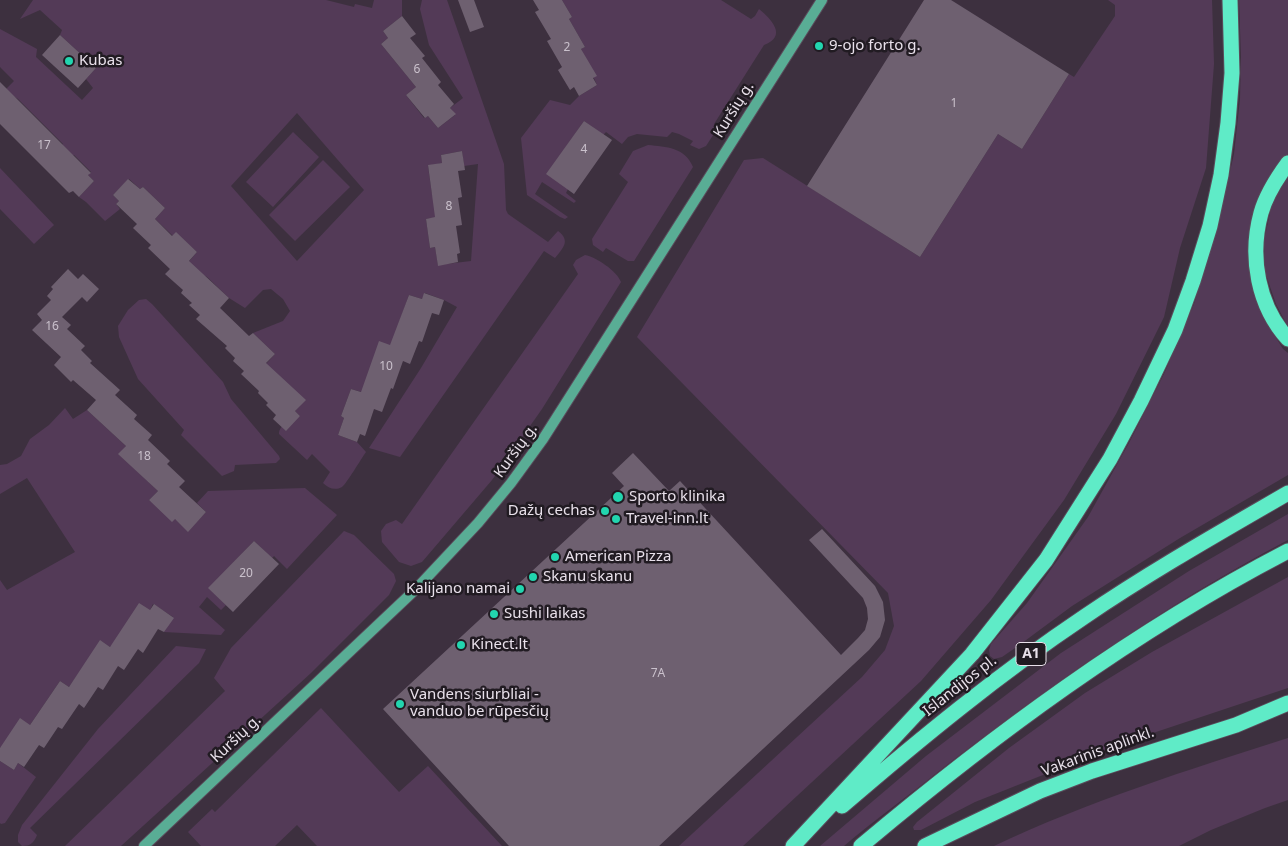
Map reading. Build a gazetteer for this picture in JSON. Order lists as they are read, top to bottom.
{
  "streets": {
    "highway": ["A1", "Islandijos pl.", "Vakarinis aplinkl."],
    "main road": ["Kuršių g."]
  },
  "places": [
    "9-ojo forto g.",
    "Kubas",
    "Sporto klinika",
    "Dažų cechas",
    "Travel-inn.lt",
    "American Pizza",
    "Skanu skanu",
    "Kalijano namai",
    "Sushi laikas",
    "Kinect.lt",
    "Vandens siurbliai - vanduo be rūpesčių"
  ],
  "house_numbers": [
    "2",
    "6",
    "1",
    "17",
    "4",
    "8",
    "16",
    "10",
    "18",
    "20",
    "7A"
  ]
}
